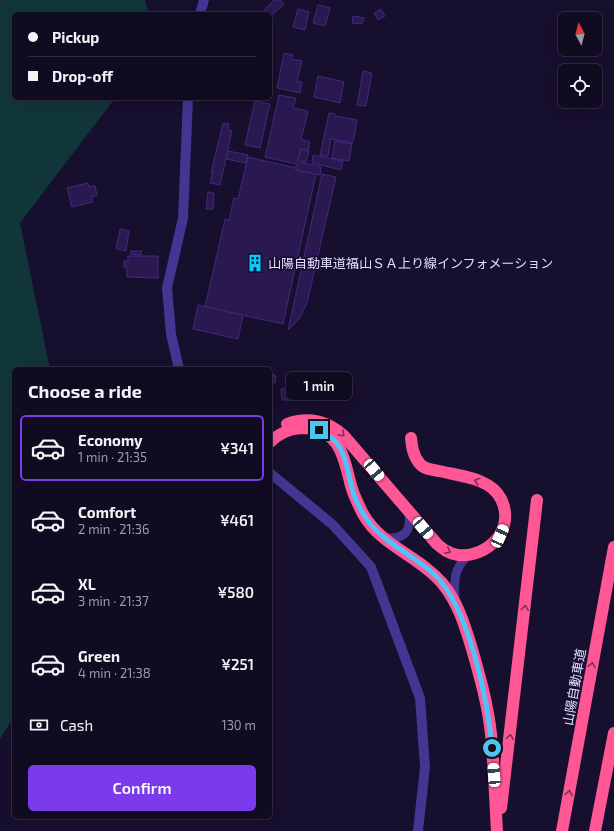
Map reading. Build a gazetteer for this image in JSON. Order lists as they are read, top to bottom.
{
  "streets": {
    "highway": ["山陽自動車道"]
  },
  "places": {
    "building": ["山陽自動車道福山ＳＡ上り線インフォメーション"]
  },
  "north": "top",
  "page": {
    "banner": ["Pickup", "Drop-off"],
    "heading": "Choose a ride",
    "bubble": "1 min",
    "list": [
      {
        "name": "Economy",
        "note": "1 min · 21:35",
        "value": "¥341"
      },
      {
        "name": "Comfort",
        "note": "2 min · 21:36",
        "value": "¥461"
      },
      {
        "name": "XL",
        "note": "3 min · 21:37",
        "value": "¥580"
      },
      {
        "name": "Green",
        "note": "4 min · 21:38",
        "value": "¥251"
      }
    ],
    "pay": ["Cash", "130 m"],
    "buttons": "Confirm"
  }
}
